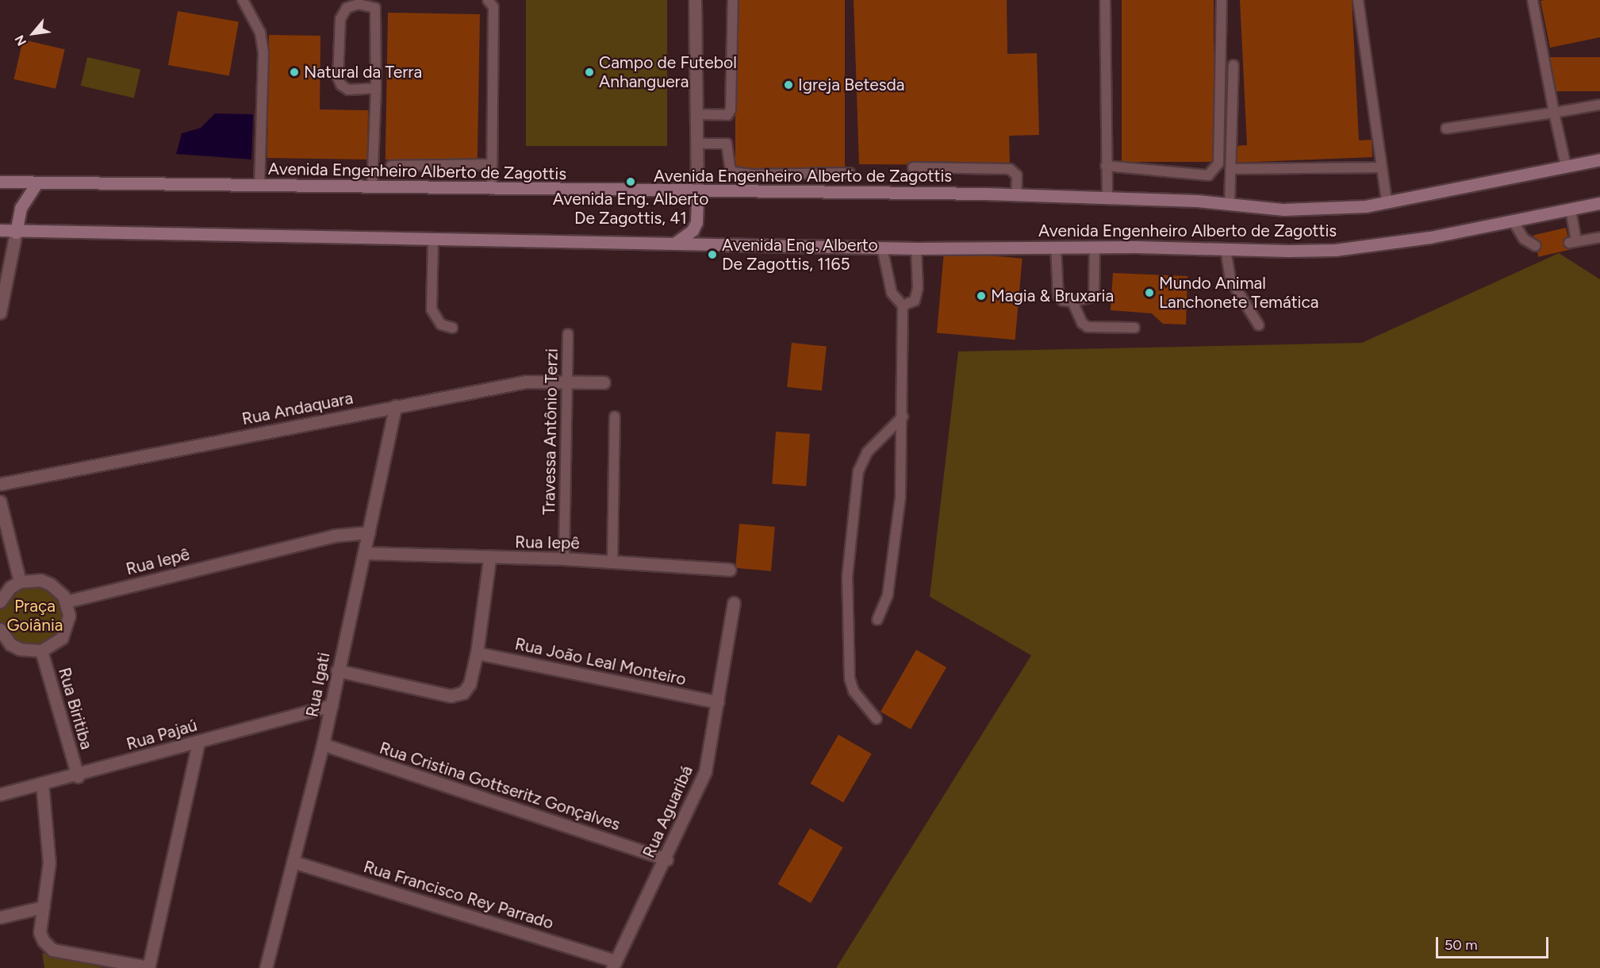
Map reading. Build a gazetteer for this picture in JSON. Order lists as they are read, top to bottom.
{
  "streets": {
    "main road": ["Avenida Engenheiro Alberto de Zagottis"],
    "street": [
      "Rua Andaquara",
      "Rua Iepê",
      "Rua João Leal Monteiro",
      "Rua Igati",
      "Rua Biritiba",
      "Rua Pajaú",
      "Rua Cristina Gottseritz Gonçalves",
      "Rua Aguaribá",
      "Rua Francisco Rey Parrado"
    ],
    "lane": ["Travessa Antônio Terzi"]
  },
  "crossings": [
    ["Rua Andaquara", "Travessa Antônio Terzi"],
    ["Rua Andaquara", "Rua Igati"],
    ["Travessa Antônio Terzi", "Rua Iepê"],
    ["Rua Iepê", "Rua Igati"],
    ["Rua João Leal Monteiro", "Rua Aguaribá"],
    ["Rua Igati", "Rua Pajaú"],
    ["Rua Igati", "Rua Cristina Gottseritz Gonçalves"],
    ["Rua Igati", "Rua Francisco Rey Parrado"],
    ["Rua Biritiba", "Rua Pajaú"],
    ["Rua Cristina Gottseritz Gonçalves", "Rua Aguaribá"],
    ["Rua Aguaribá", "Rua Francisco Rey Parrado"]
  ],
  "parks": ["Praça Goiânia"],
  "places": [
    "Natural da Terra",
    "Campo de Futebol Anhanguera",
    "Igreja Betesda",
    "Avenida Eng. Alberto De Zagottis, 41",
    "Avenida Eng. Alberto De Zagottis, 1165",
    "Mundo Animal Lanchonete Temática",
    "Magia & Bruxaria"
  ],
  "scale_bar": "50 m",
  "north": "bottom left"
}
